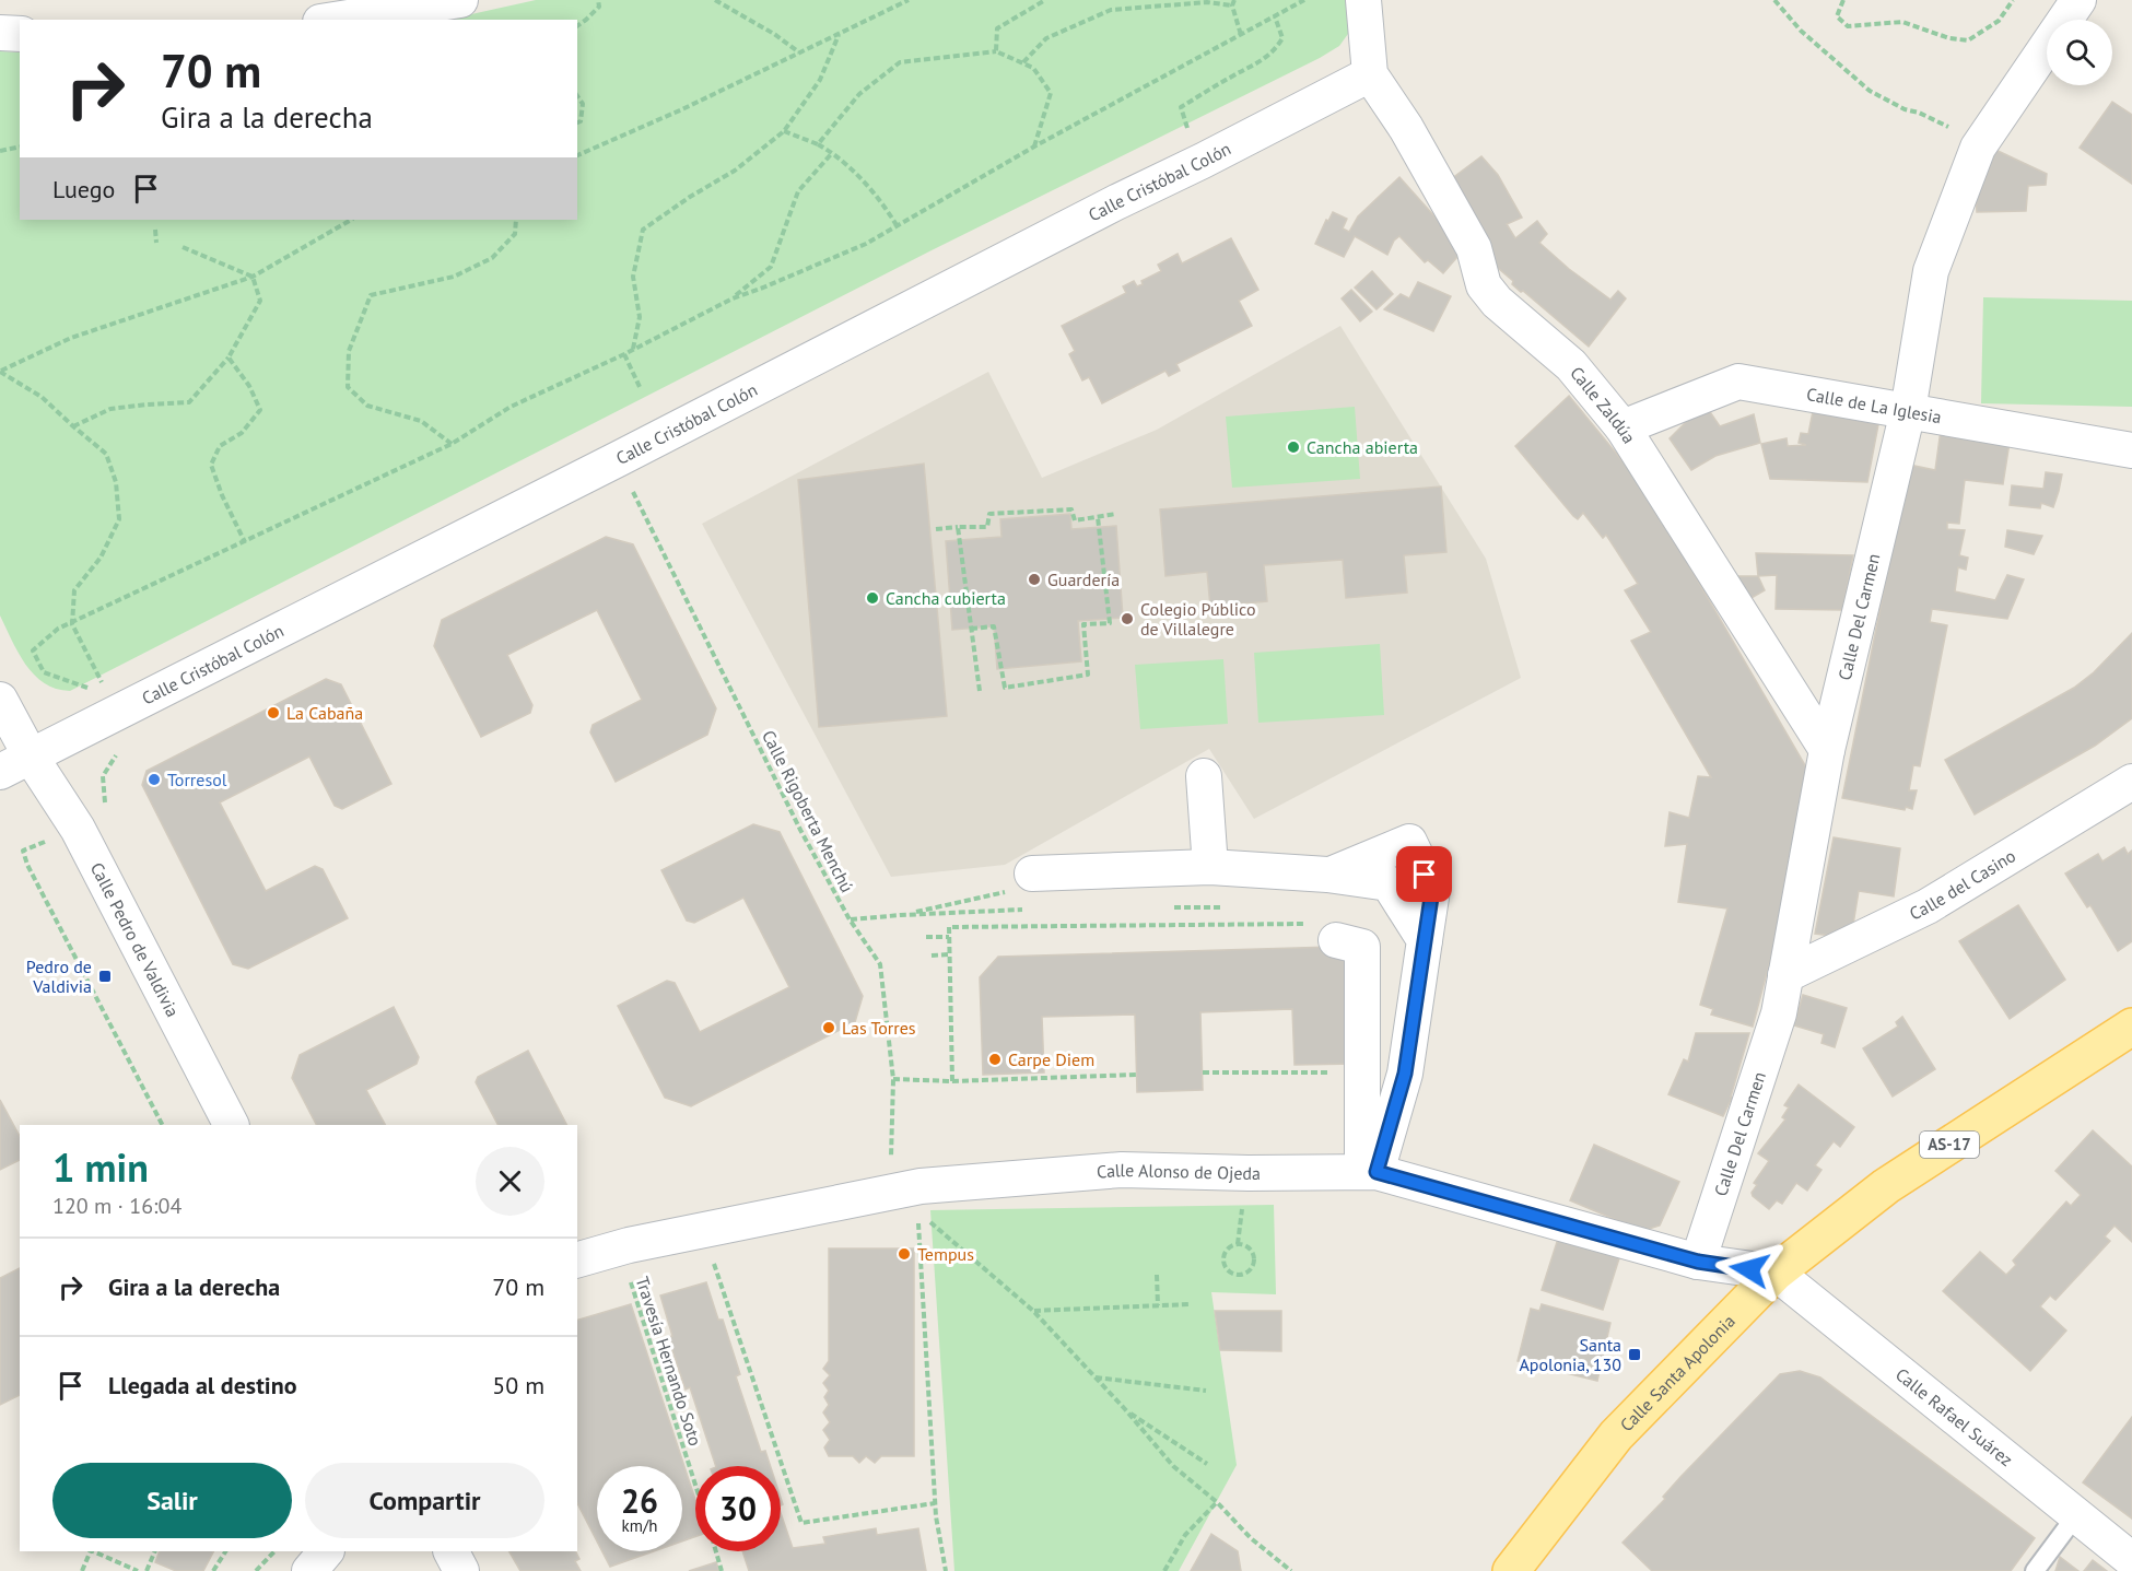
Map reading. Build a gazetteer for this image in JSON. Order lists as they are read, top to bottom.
{
  "streets": {
    "main road": ["AS-17", "Calle Santa Apolonia"],
    "street": [
      "Calle Cristóbal Colón",
      "Calle Zaldúa",
      "Calle de La Iglesia",
      "Calle Del Carmen",
      "Calle del Casino",
      "Calle Pedro de Valdivia",
      "Calle Alonso de Ojeda",
      "Calle Rafael Suárez"
    ],
    "path": ["Calle Rigoberta Menchú", "Travesía Hernando Soto"]
  },
  "crossings": [
    ["Calle Cristóbal Colón", "Calle Zaldúa"],
    ["Calle Cristóbal Colón", "Calle Rigoberta Menchú"],
    ["Calle Cristóbal Colón", "Calle Pedro de Valdivia"],
    ["Calle Zaldúa", "Calle de La Iglesia"],
    ["Calle Zaldúa", "Calle Del Carmen"],
    ["Calle de La Iglesia", "Calle Del Carmen"],
    ["Calle Del Carmen", "Calle del Casino"],
    ["Calle Del Carmen", "Calle Alonso de Ojeda"],
    ["Calle Rigoberta Menchú", "Calle Alonso de Ojeda"],
    ["Calle Alonso de Ojeda", "Calle Santa Apolonia"],
    ["Calle Alonso de Ojeda", "Calle Rafael Suárez"],
    ["Calle Santa Apolonia", "Calle Rafael Suárez"]
  ],
  "places": {
    "other": [
      "Cancha abierta",
      "Guardería",
      "Cancha cubierta",
      "Colegio Público de Villalegre",
      "La Cabaña",
      "Torresol",
      "Las Torres",
      "Carpe Diem",
      "Tempus"
    ],
    "transit": ["Pedro de Valdivia", "Santa Apolonia, 130"]
  },
  "page": {
    "turn": ["70 m", "Gira a la derecha"],
    "then": "Luego",
    "heading": ["1 min", "120 m · 16:04"],
    "list": [
      {
        "name": "Gira a la derecha",
        "value": "70 m"
      },
      {
        "name": "Llegada al destino",
        "value": "50 m"
      }
    ],
    "buttons": ["Salir", "Compartir"],
    "speed": "26 km/h",
    "limit": "30"
  }
}
